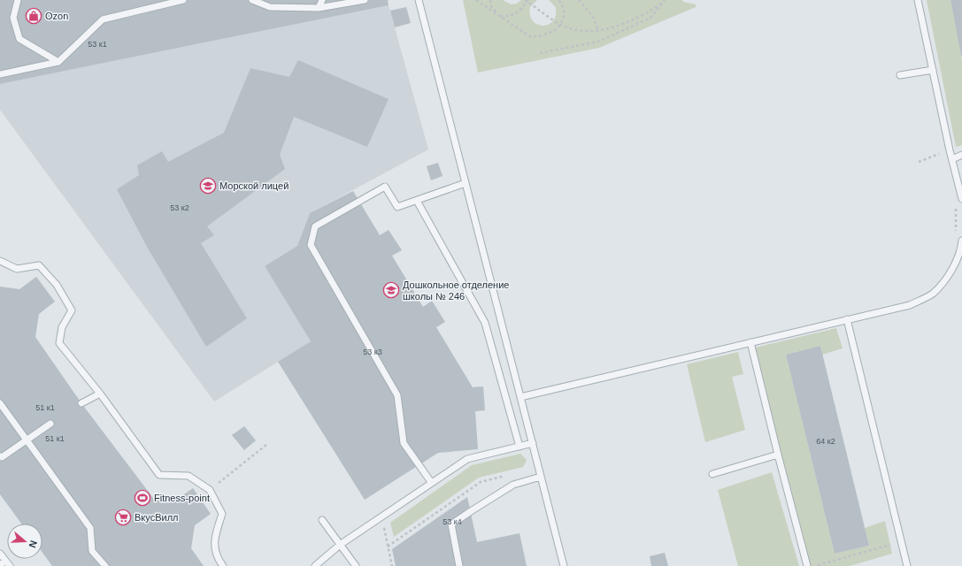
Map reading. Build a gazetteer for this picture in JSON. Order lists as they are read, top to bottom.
{
  "places": {
    "shop": ["Ozon"],
    "school or university": ["Морской лицей", "Дошкольное отделение школы № 246"],
    "sports": ["Fitness-point"],
    "supermarket": ["ВкусВилл"]
  },
  "house_numbers": [
    "53 к1",
    "53 к2",
    "53 к3",
    "51 к1",
    "51 к1",
    "64 к2",
    "53 к4"
  ],
  "north": "right"
}
